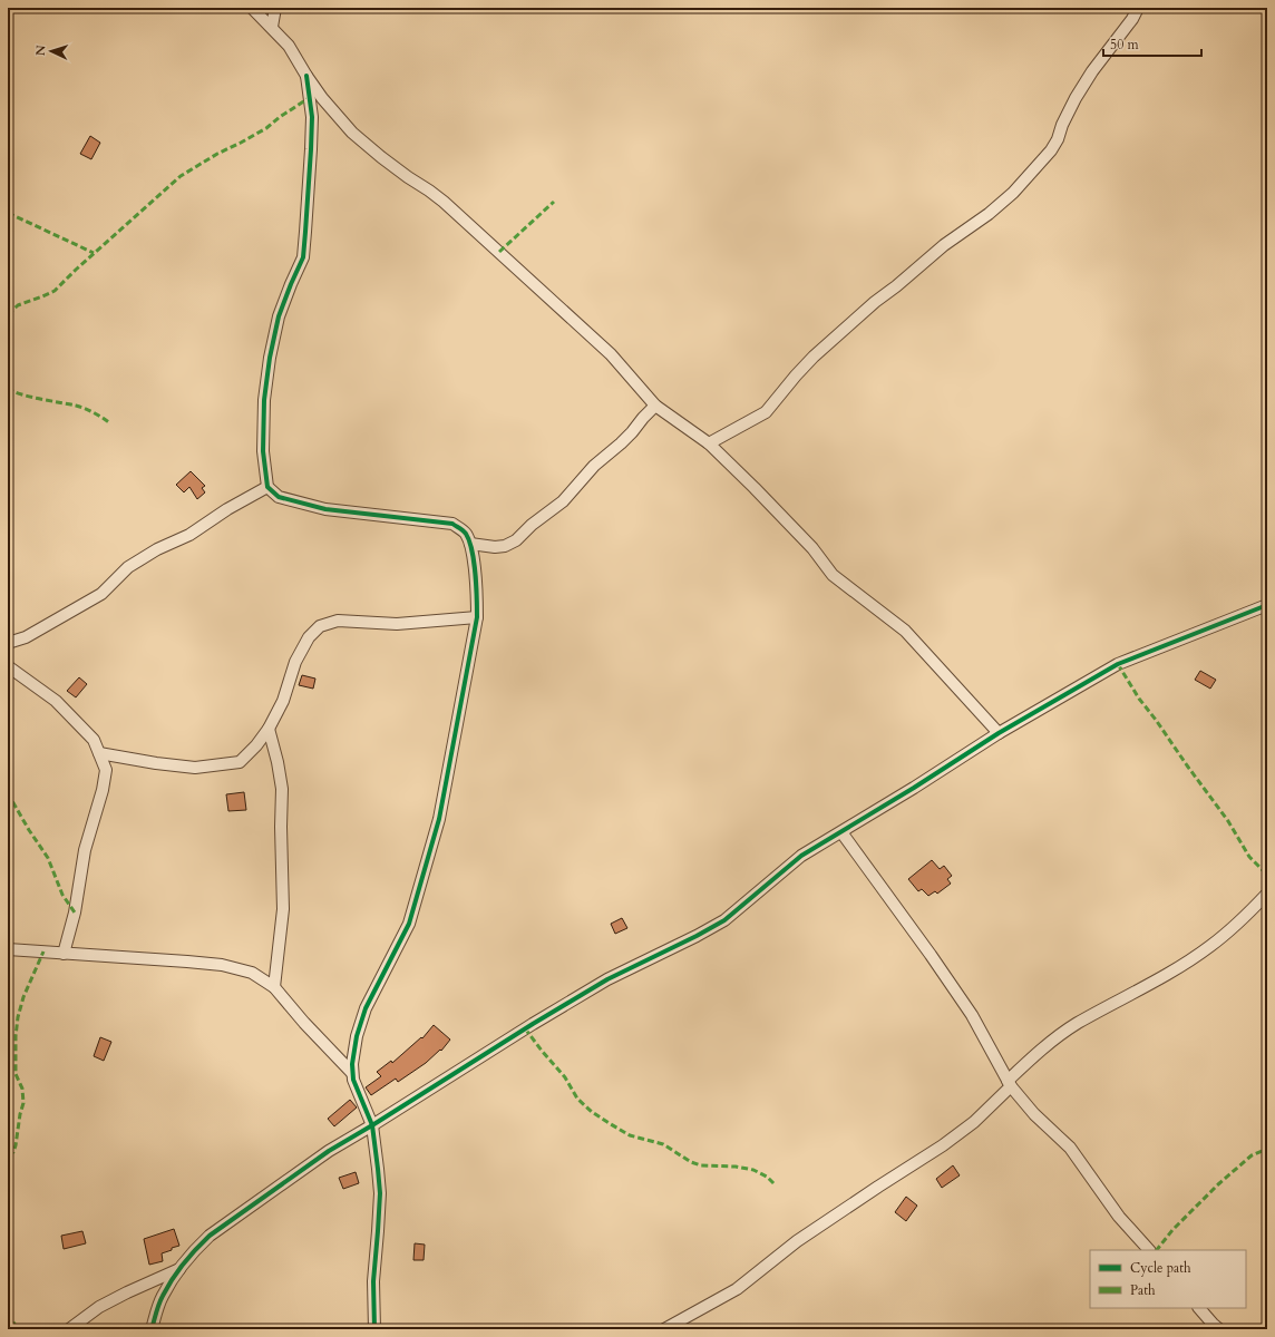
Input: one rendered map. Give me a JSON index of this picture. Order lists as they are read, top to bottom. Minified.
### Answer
{"legend":["Cycle path","Path"],"scale_bar":"50 m","north":"left"}
